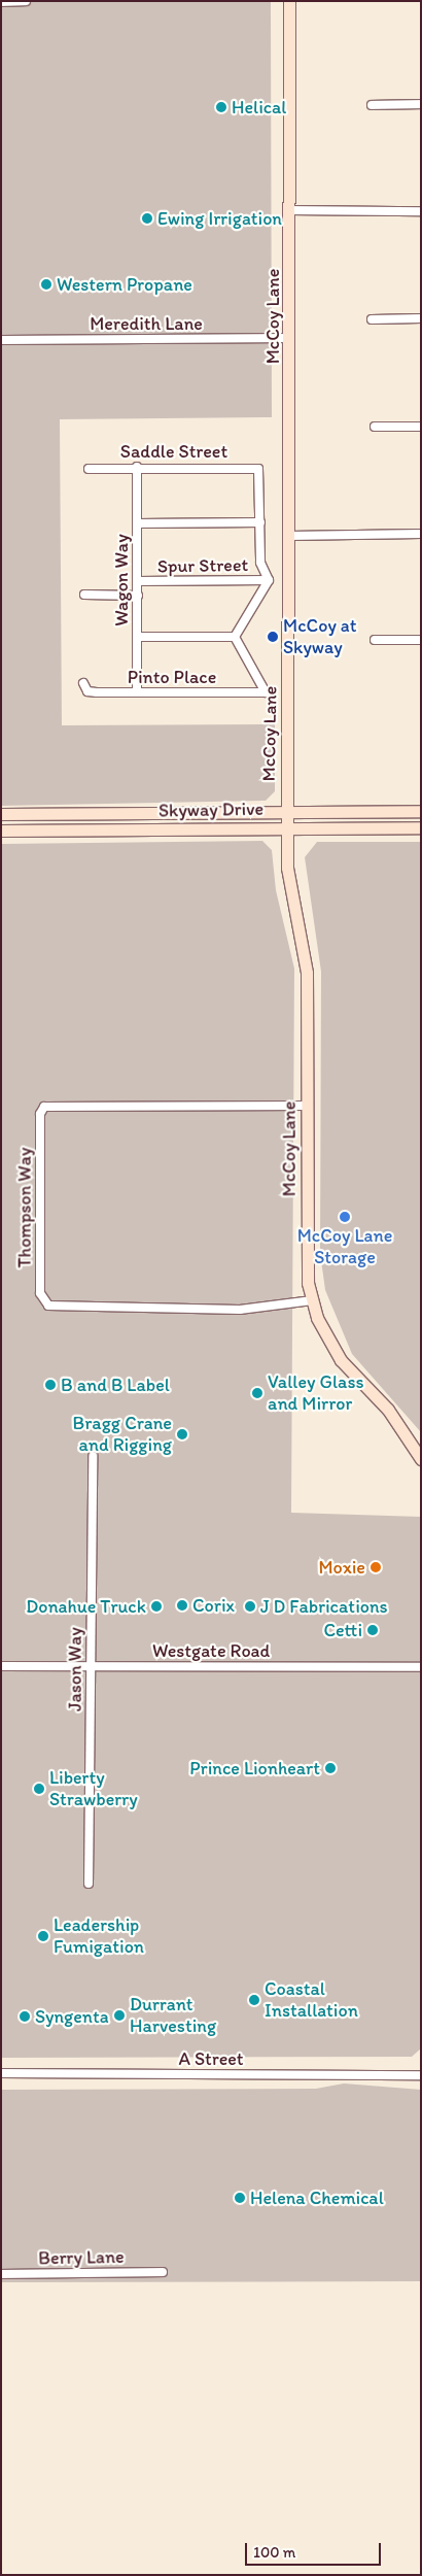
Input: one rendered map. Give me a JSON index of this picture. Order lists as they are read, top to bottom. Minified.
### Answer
{"streets":{"street":["McCoy Lane","Meredith Lane","Saddle Street","Spur Street","Wagon Way","Pinto Place","Skyway Drive","Thompson Way","Westgate Road","Jason Way","A Street","Berry Lane"]},"crossings":[["McCoy Lane","Meredith Lane"],["McCoy Lane","Skyway Drive"],["McCoy Lane","Thompson Way"],["Saddle Street","Wagon Way"],["Spur Street","Wagon Way"],["Wagon Way","Pinto Place"],["Westgate Road","Jason Way"]],"places":["Helical","Ewing Irrigation","Western Propane","McCoy at Skyway","McCoy Lane Storage","B and B Label","Valley Glass and Mirror","Bragg Crane and Rigging","Moxie","Corix","Donahue Truck","J D Fabrications","Cetti","Prince Lionheart","Liberty Strawberry","Leadership Fumigation","Coastal Installation","Durrant Harvesting","Syngenta","Helena Chemical"],"scale_bar":"100 m"}
